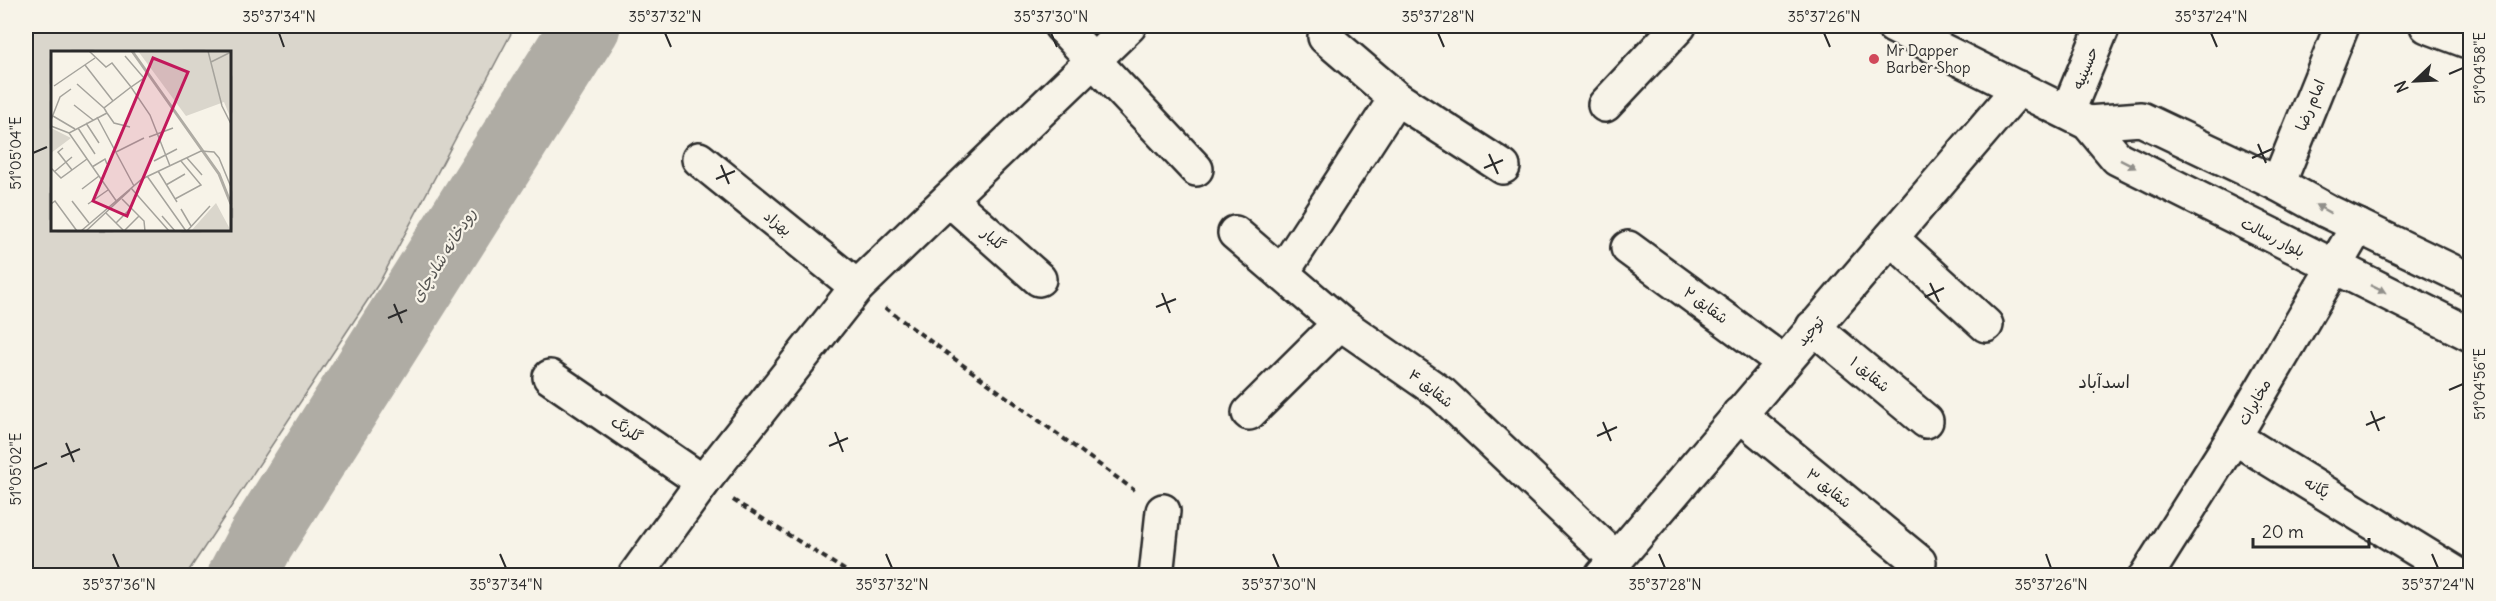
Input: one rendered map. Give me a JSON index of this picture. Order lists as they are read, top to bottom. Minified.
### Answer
{"streets":{"street":["حسینیه","امام رضا","بهزاد","بلوار رسالت","گلبار","شقایق ۲","توحید","شقایق ۱","شقایق ۴","مخابرات","گلرنگ","یگانه","شقایق ۳"]},"crossings":[["حسینیه","بلوار رسالت"],["امام رضا","بلوار رسالت"],["بلوار رسالت","توحید"],["بلوار رسالت","مخابرات"],["شقایق ۲","توحید"],["توحید","شقایق ۱"],["توحید","شقایق ۴"],["توحید","شقایق ۳"],["مخابرات","یگانه"]],"districts":["اسدآباد"],"water":["رودخانه شادچای"],"places":["Mr Dapper Barber Shop"],"scale_bar":"20 m","north":"bottom left","coordinates":["35°37'34\"N","35°37'32\"N","35°37'30\"N","35°37'28\"N","35°37'26\"N","35°37'24\"N","51°04'58\"E","51°05'04\"E","51°04'56\"E","51°05'02\"E","35°37'36\"N"]}
